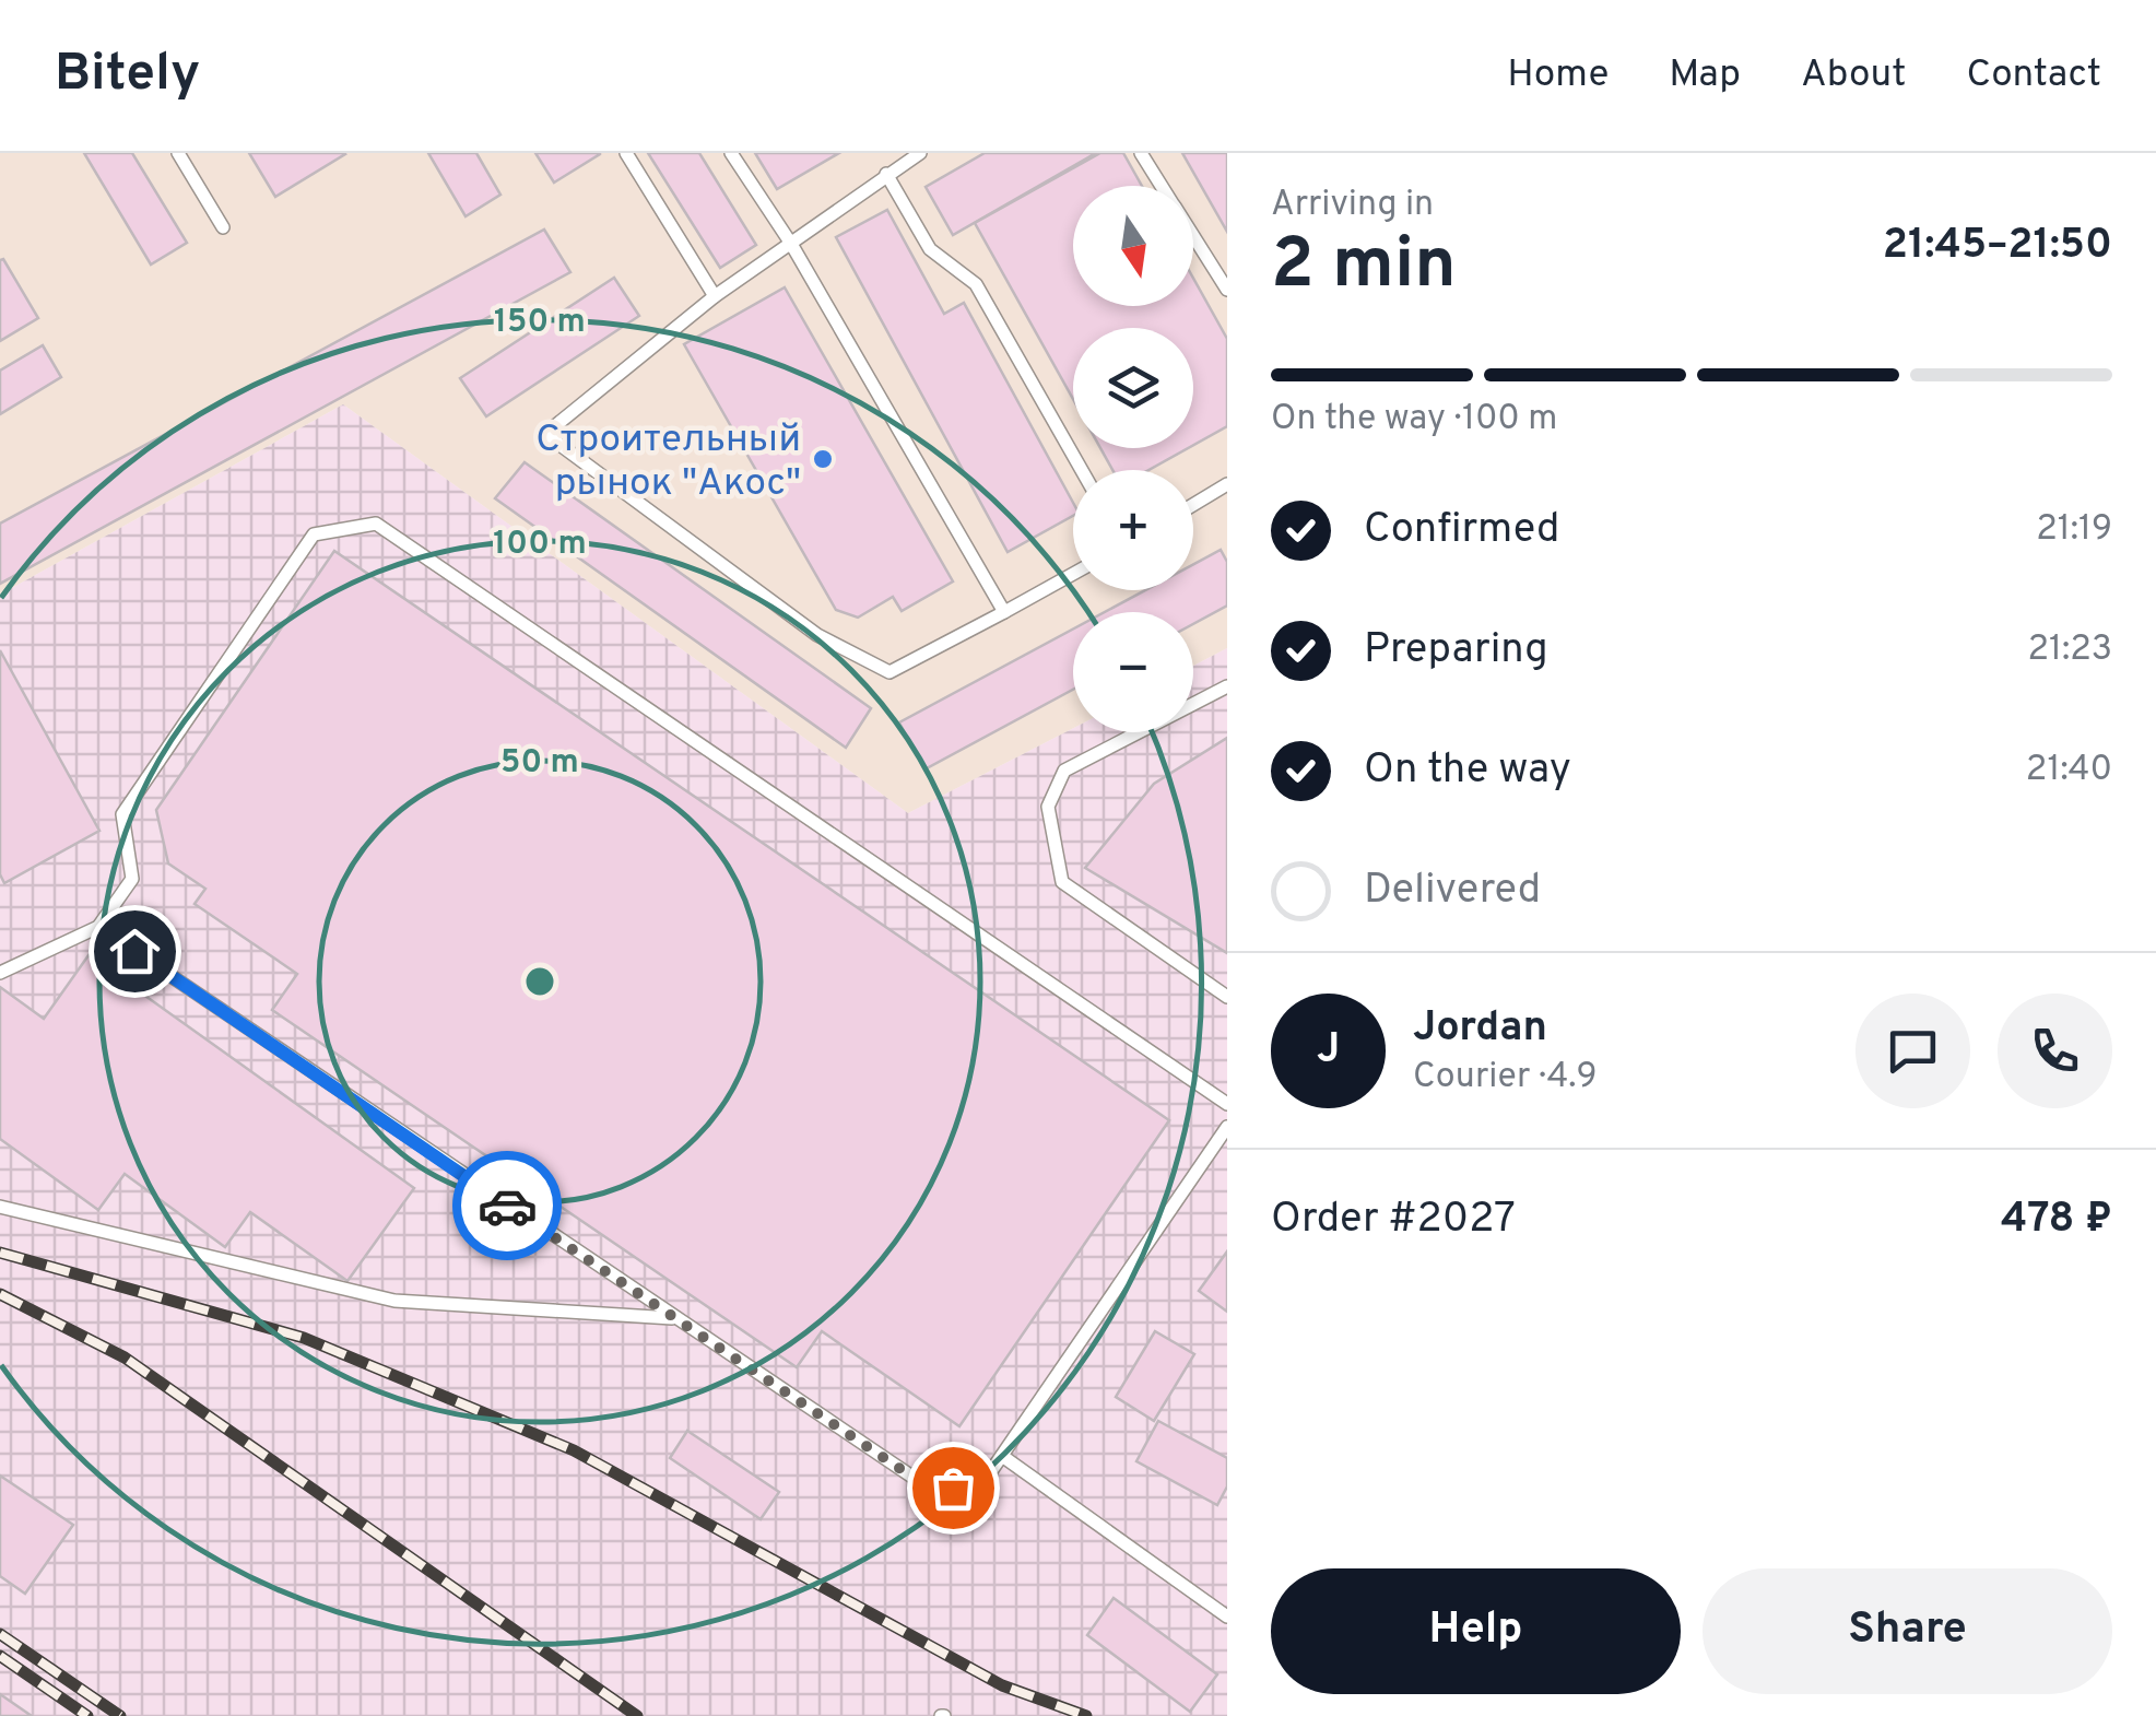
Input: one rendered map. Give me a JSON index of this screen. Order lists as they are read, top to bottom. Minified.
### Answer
{"places":["Строительный рынок \"Акос\""],"north":"bottom","page":{"header":"Bitely","nav":["Home","Map","About","Contact"],"heading":["2 min","Arriving in","21:45–21:50"],"panel":["Jordan","Courier · 4.9","Order #2027","478 ₽"],"map_buttons":["+","−"],"bar":"On the way · 100 m","list":[["Confirmed","21:19"],["Preparing","21:23"],["On the way","21:40"],"Delivered"],"round":"J","buttons":["Help","Share"]},"rings":["150 m","100 m","50 m"]}
